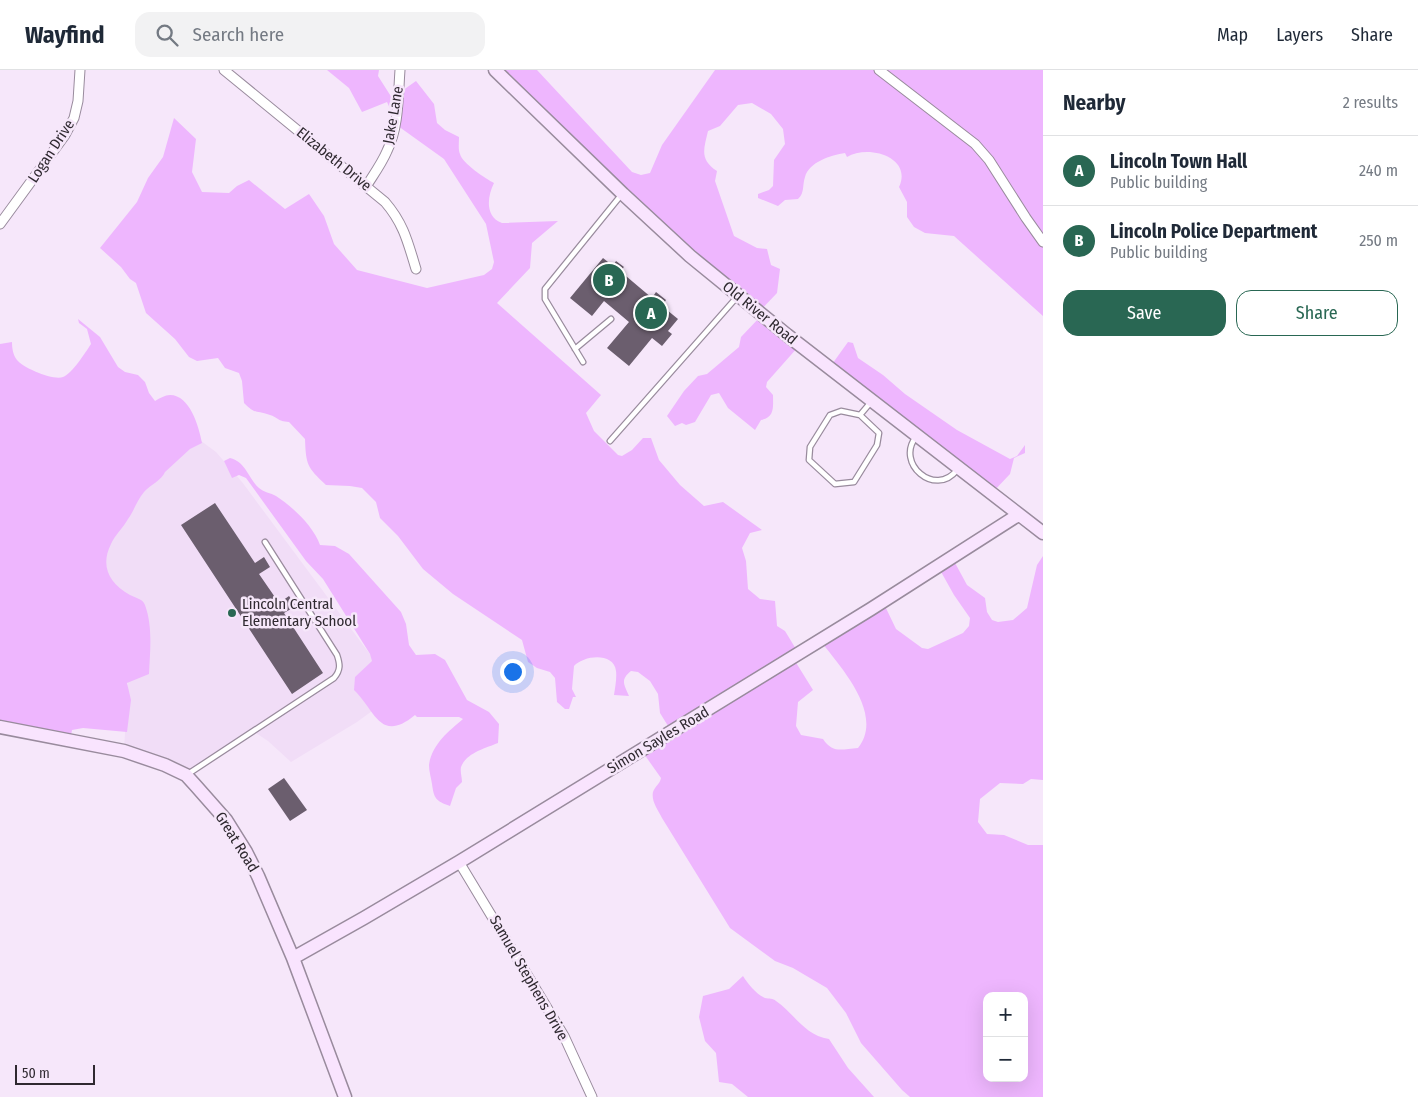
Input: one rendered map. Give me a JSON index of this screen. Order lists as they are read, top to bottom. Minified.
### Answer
{"streets":{"street":["Jake Lane","Logan Drive","Elizabeth Drive","Old River Road","Simon Sayles Road","Great Road","Samuel Stephens Drive"]},"crossings":[["Jake Lane","Elizabeth Drive"],["Old River Road","Simon Sayles Road"],["Simon Sayles Road","Great Road"],["Simon Sayles Road","Samuel Stephens Drive"]],"places":["Lincoln Central Elementary School"],"scale_bar":"50 m","page":{"header":"Wayfind","search":"Search here","nav":["Map","Layers","Share"],"heading":["Nearby","2 results"],"list":[{"mark":"A","name":"Lincoln Town Hall","note":"Public building","value":"240 m"},{"mark":"B","name":"Lincoln Police Department","note":"Public building","value":"250 m"}],"pins":["B","A"],"buttons":["Save","Share"],"map_buttons":["+","−"],"scale":"50 m"}}
